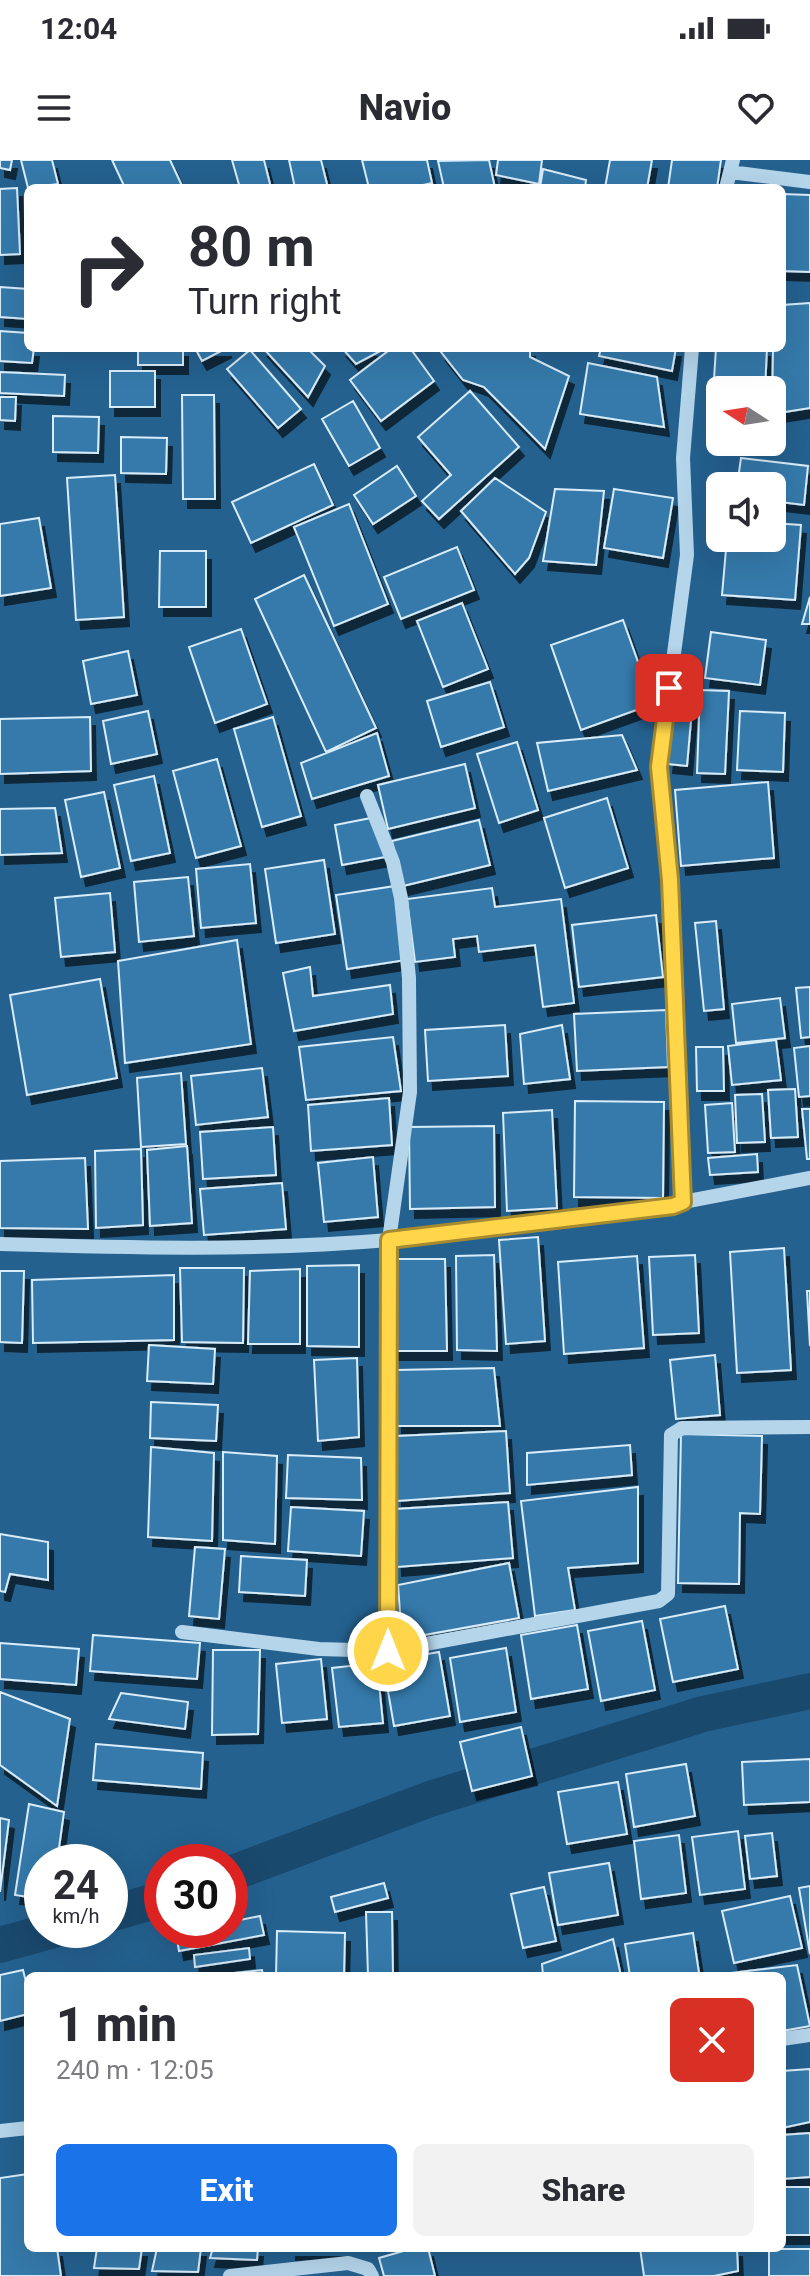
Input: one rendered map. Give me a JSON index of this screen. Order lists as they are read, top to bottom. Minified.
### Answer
{"north":"left","page":{"status":"12:04","header":"Navio","turn":["80 m","Turn right"],"speed":"24 km/h","limit":"30","heading":["1 min","240 m · 12:05"],"buttons":["Exit","Share"]}}
